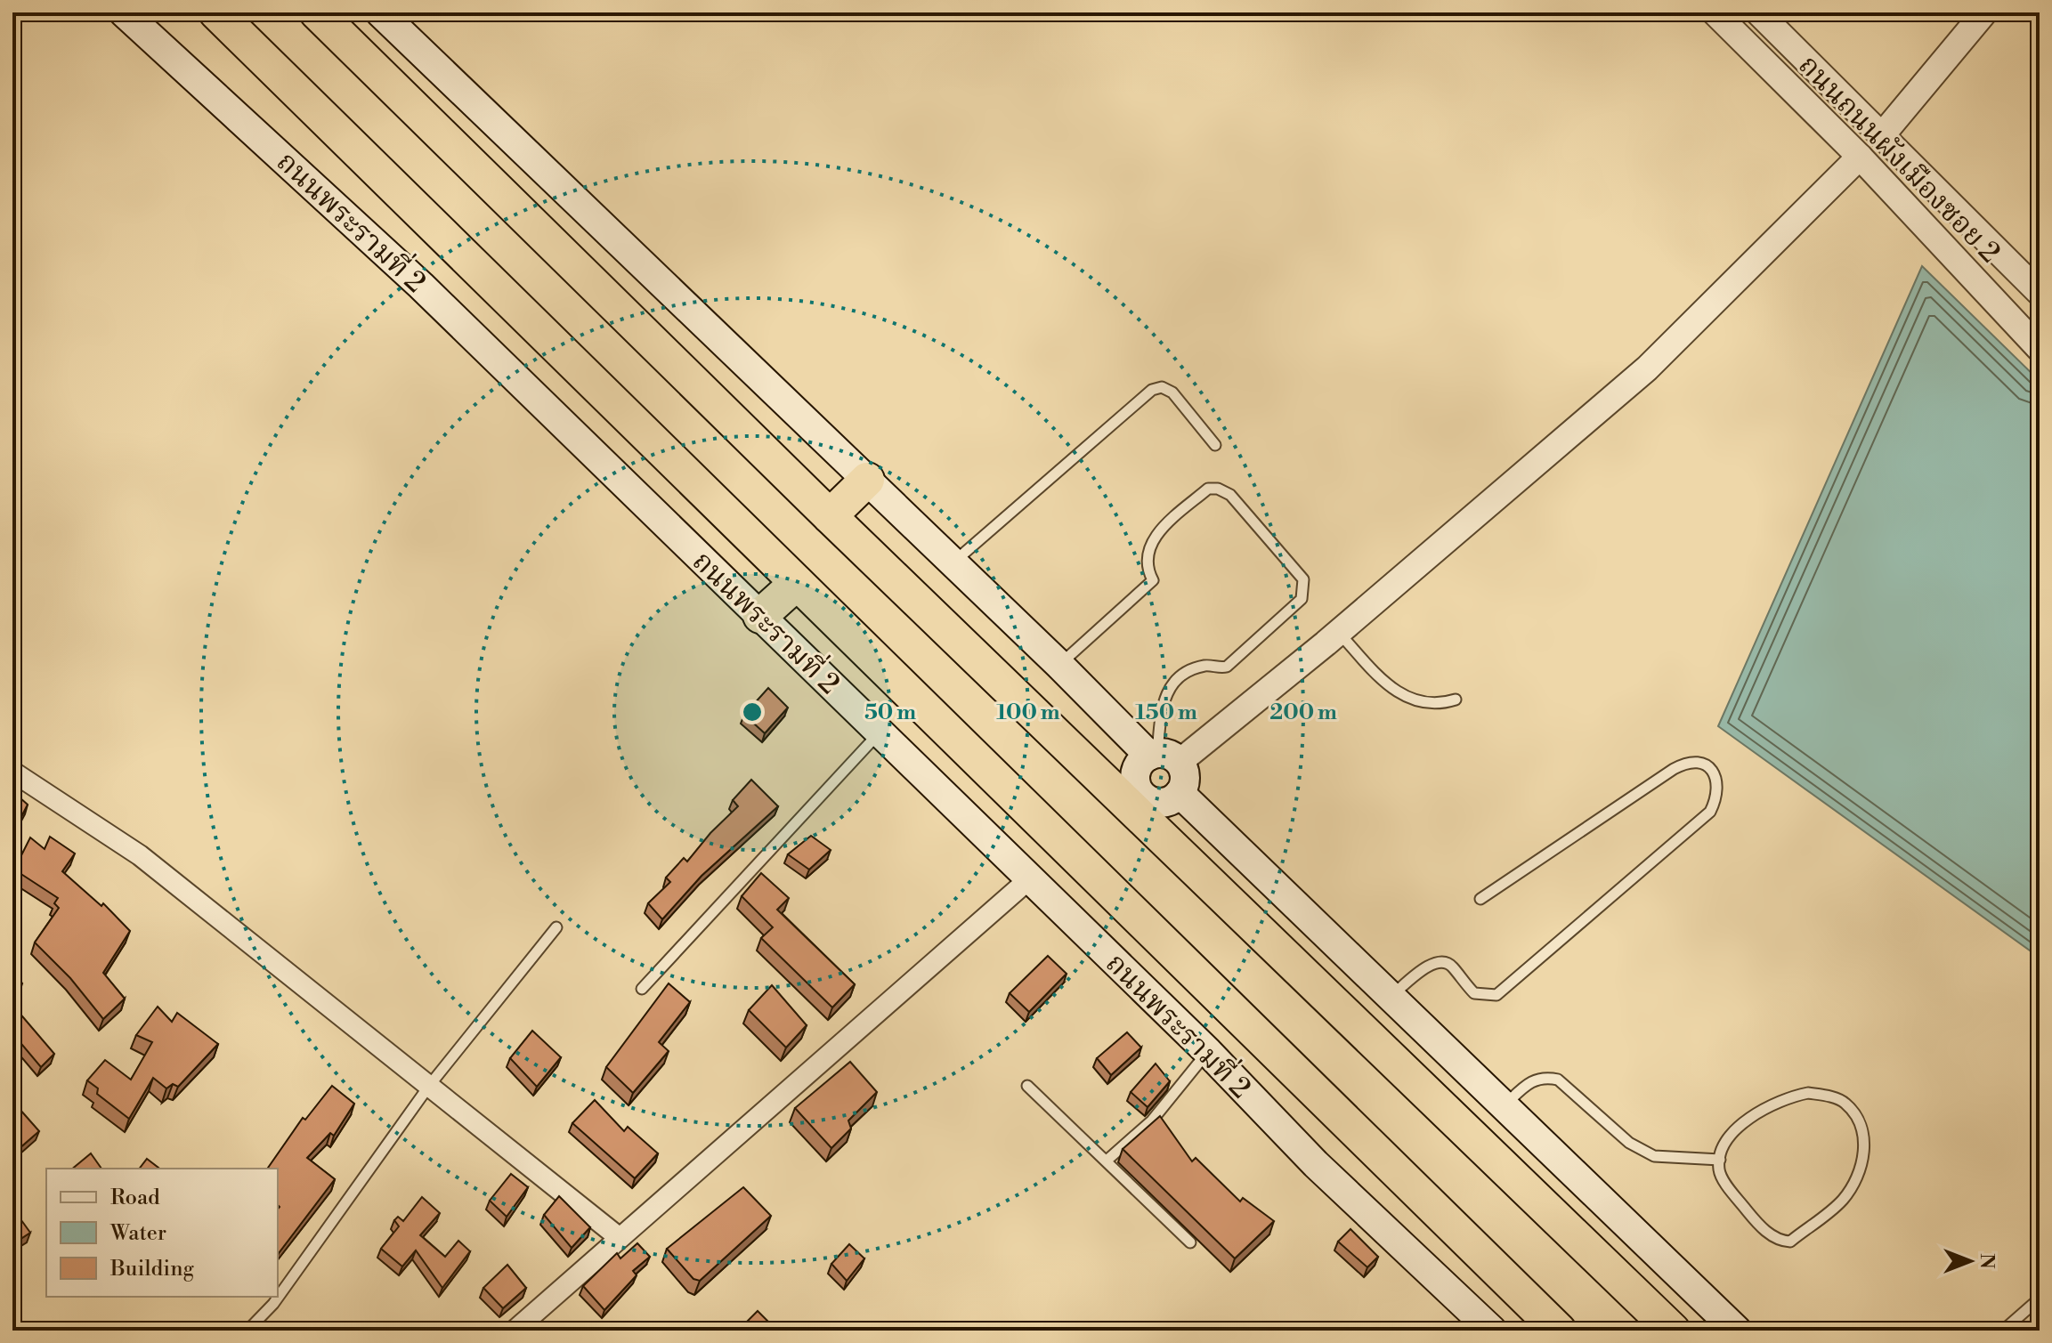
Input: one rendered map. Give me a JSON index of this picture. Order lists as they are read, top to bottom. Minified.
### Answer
{"streets":{"highway":["ถนนพระรามที่ 2"],"street":["ถนนถนนผังเมืองซอย 2"]},"legend":["Road","Water","Building"],"north":"right","rings":["50 m","100 m","150 m","200 m"]}
